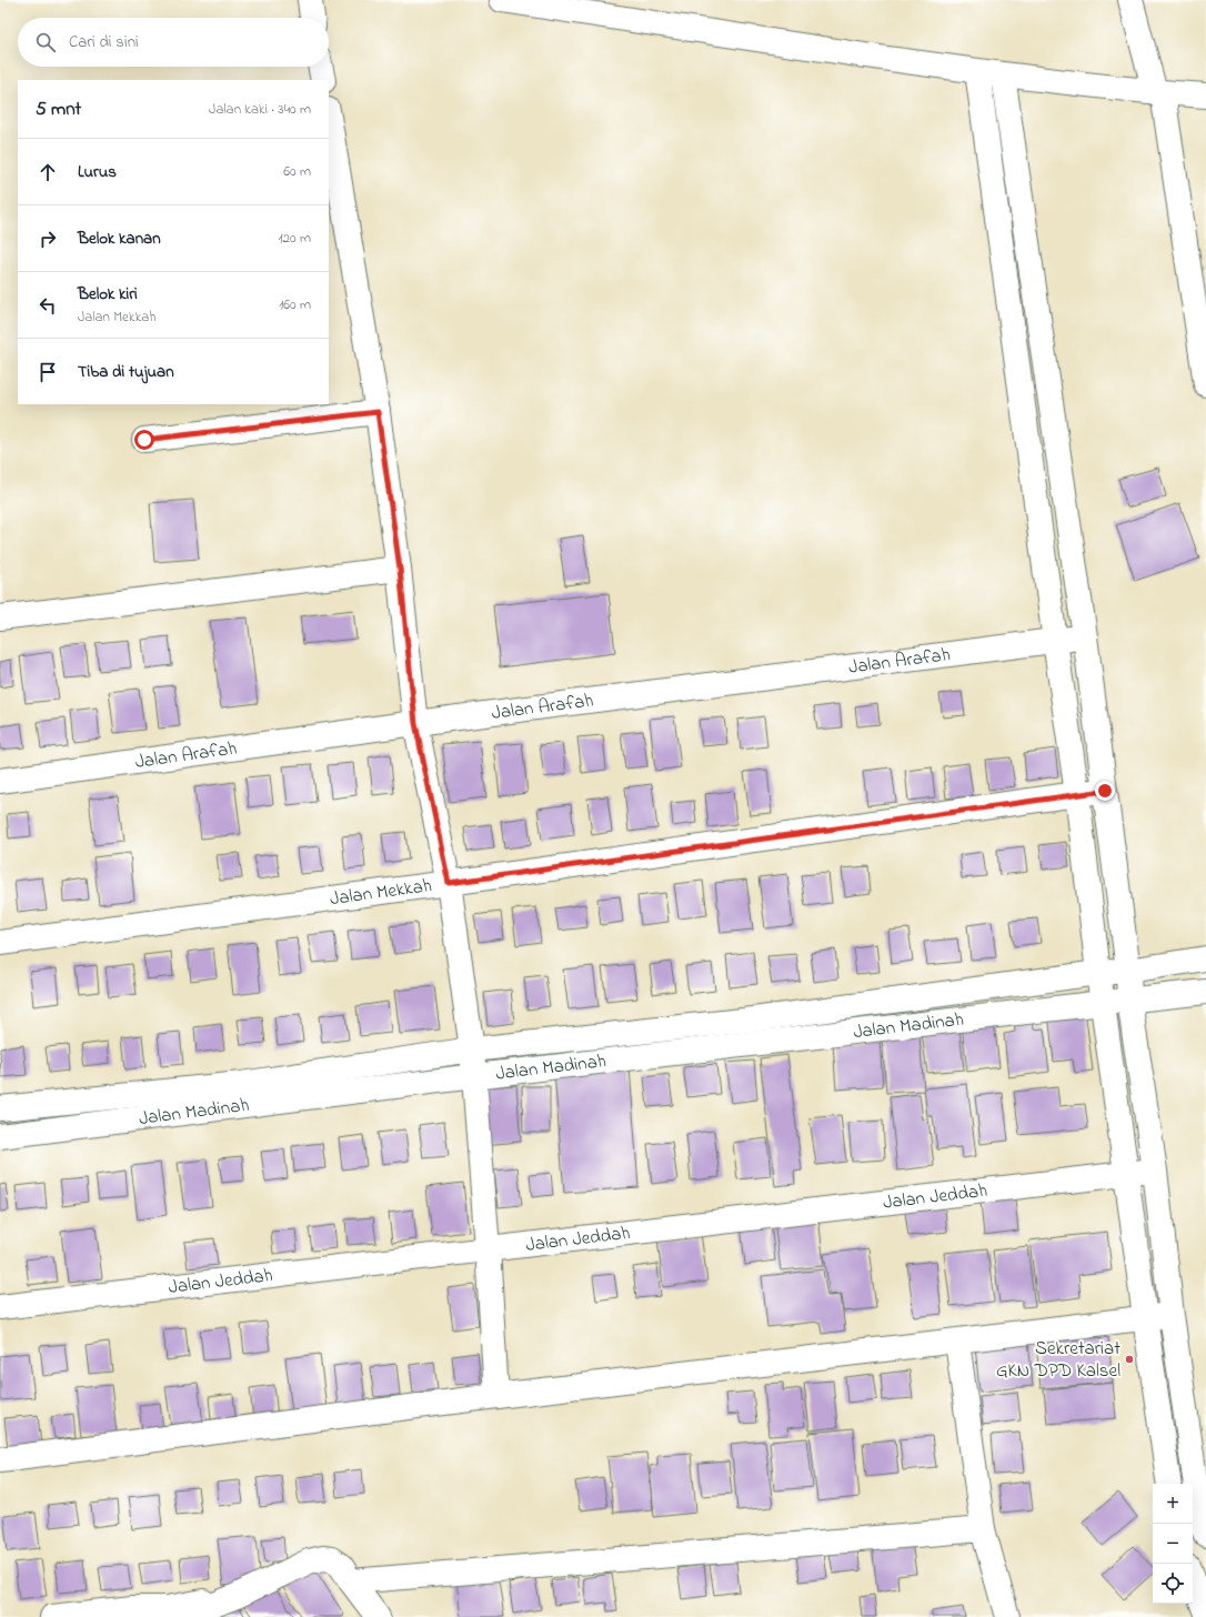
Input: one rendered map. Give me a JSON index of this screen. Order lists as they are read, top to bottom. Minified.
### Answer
{"streets":{"street":["Jalan Arafah","Jalan Mekkah","Jalan Madinah","Jalan Jeddah"]},"places":["Sekretariat GKN DPD Kalsel"],"page":{"search":"Cari di sini","heading":["5 mnt","Jalan kaki · 340 m"],"list":[["Lurus","60 m"],["Belok kanan","120 m"],["Belok kiri","Jalan Mekkah","160 m"],"Tiba di tujuan"],"map_buttons":["+","−"]}}
